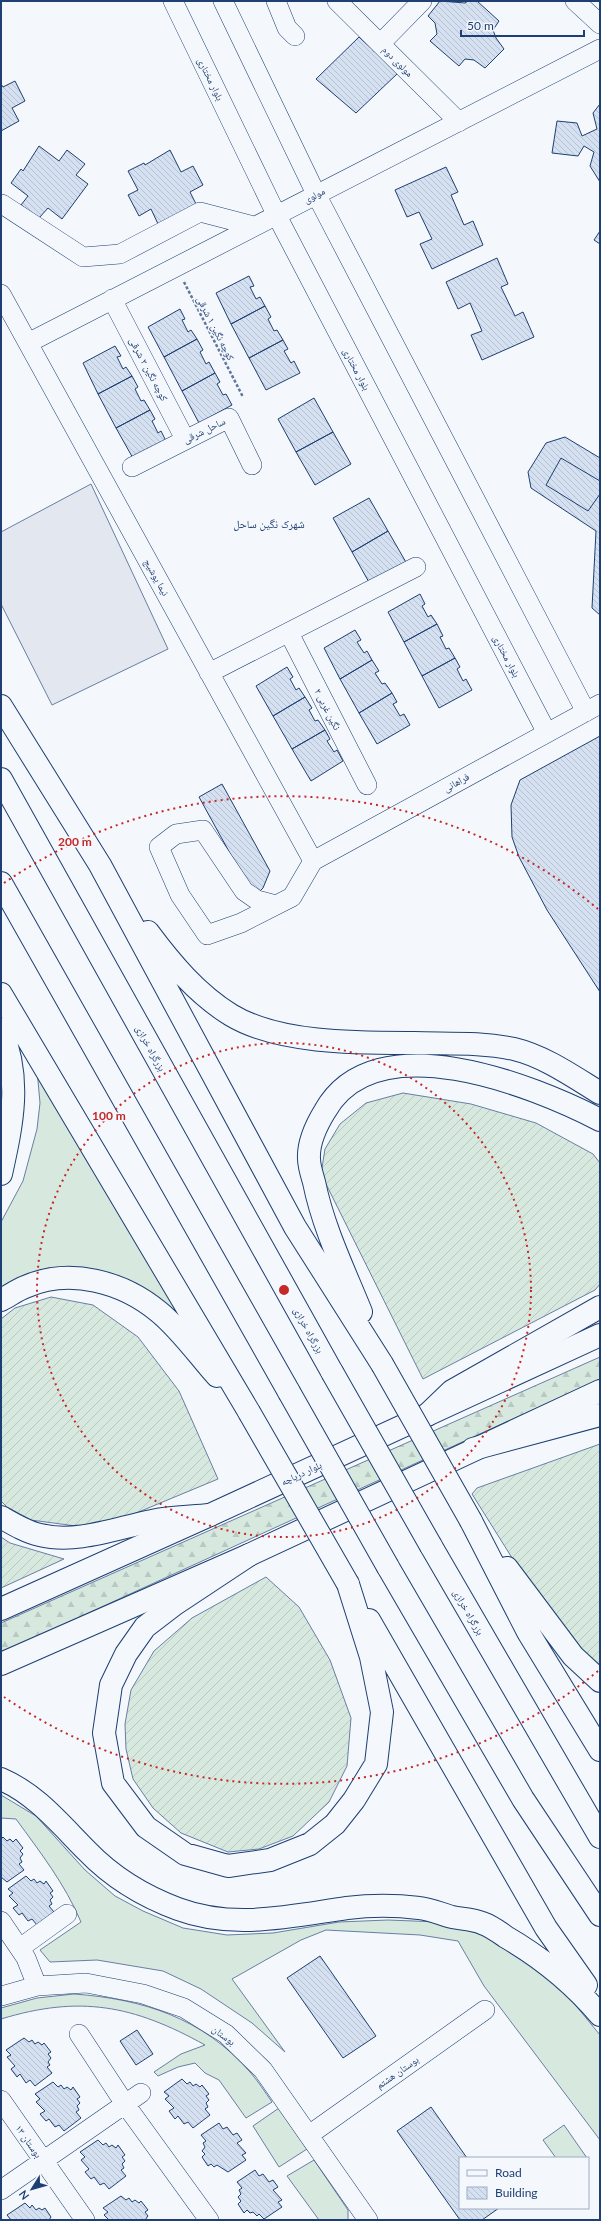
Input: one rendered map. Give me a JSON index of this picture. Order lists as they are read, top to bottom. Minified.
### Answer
{"streets":{"main road":["بزرگراه خرازی","بلوار دریاچه"],"street":["مولوی دوم","بلوار مختاری","مولوی","کوچه نگین ۲ شرقی","ساحل شرقی","نیما یوشیج","نگین غربی ۲","فراهانی","بوستان","بوستان هشتم","بوستان ۱۳"],"path":["کوچه نگین ۱ شرقی"]},"crossings":[["مولوی دوم","مولوی"],["بلوار مختاری","مولوی"],["بلوار مختاری","فراهانی"],["مولوی","کوچه نگین ۱ شرقی"],["مولوی","کوچه نگین ۲ شرقی"],["مولوی","نیما یوشیج"],["کوچه نگین ۲ شرقی","ساحل شرقی"],["نیما یوشیج","فراهانی"],["بوستان","بوستان هشتم"]],"districts":["شهرک نگین ساحل"],"legend":["Road","Building"],"scale_bar":"50 m","north":"bottom left","rings":["200 m","100 m"]}
